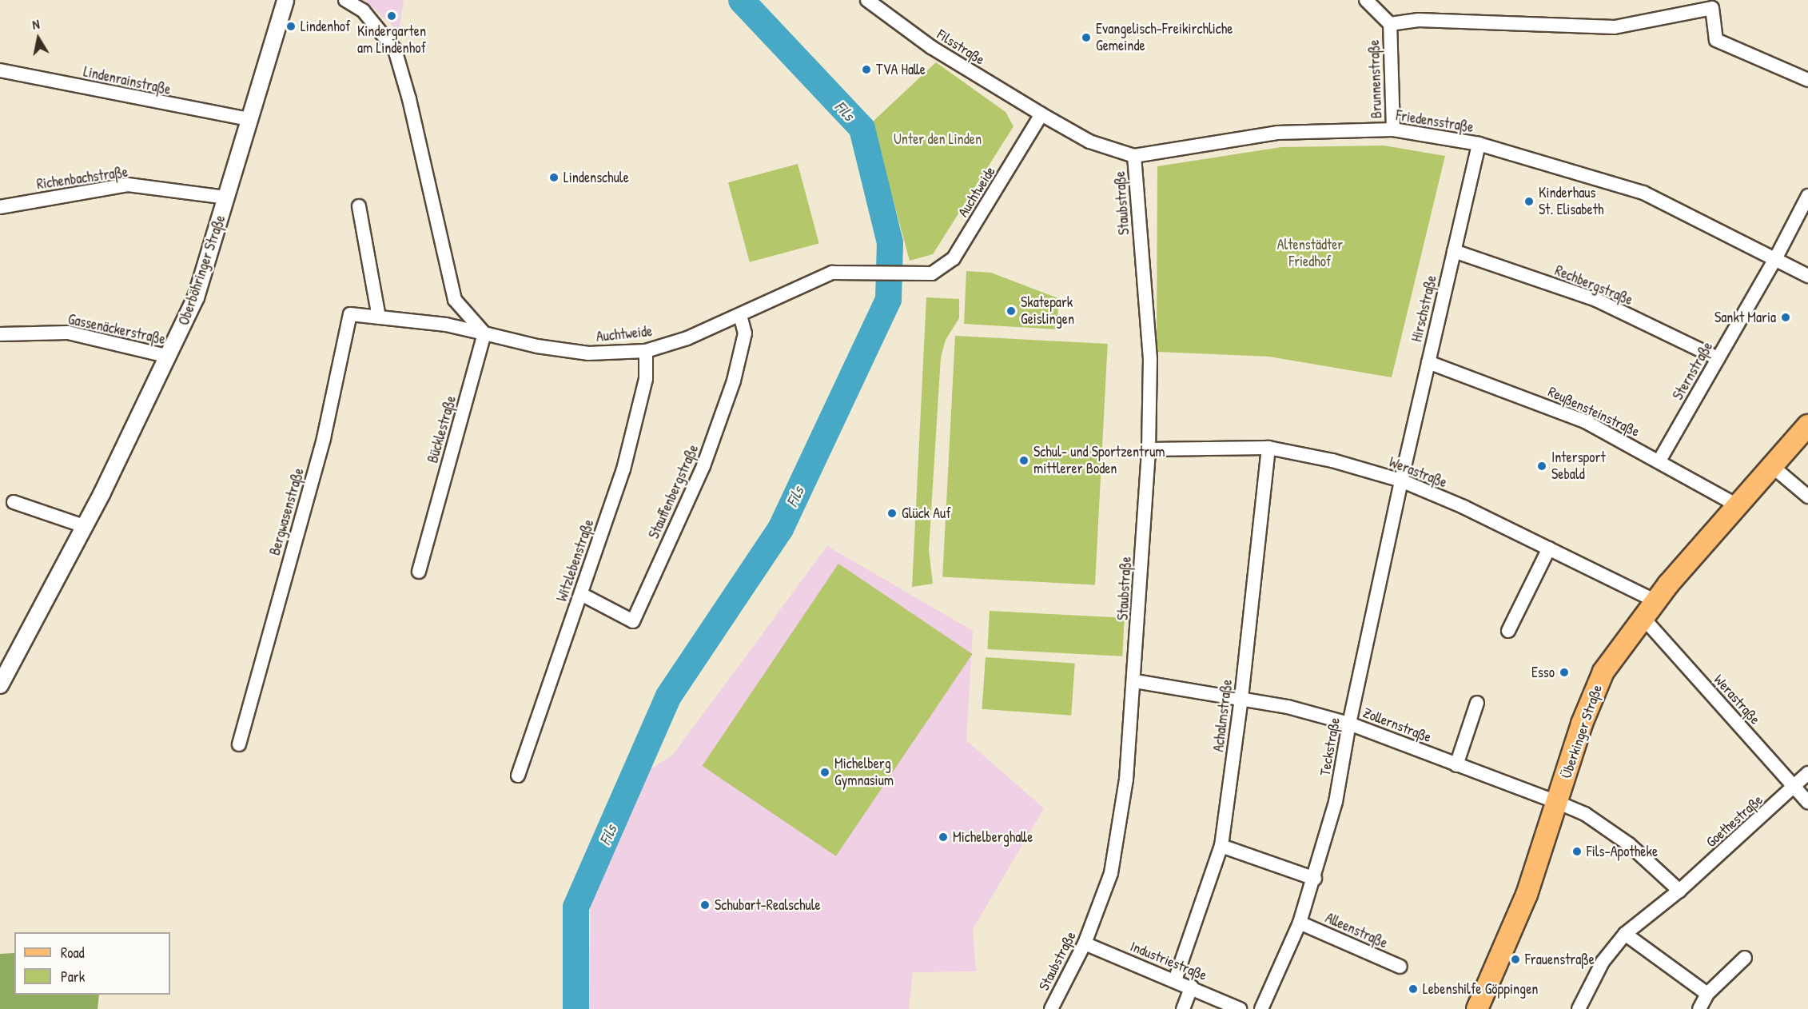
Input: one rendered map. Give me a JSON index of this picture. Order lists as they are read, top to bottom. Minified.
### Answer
{"streets":{"main road":["Überkinger Straße"],"street":["Filsstraße","Brunnenstraße","Lindenrainstraße","Friedensstraße","Richenbachstraße","Auchtweide","Staubstraße","Oberböhringer Straße","Rechbergstraße","Hirschstraße","Gassenäckerstraße","Sternstraße","Reußensteinstraße","Bücklestraße","Werastraße","Stauffenbergstraße","Bergwasenstraße","Witzlebenstraße","Achalmstraße","Zollernstraße","Teckstraße","Goethestraße","Alleenstraße","Industriestraße"]},"crossings":[["Filsstraße","Friedensstraße"],["Filsstraße","Auchtweide"],["Brunnenstraße","Friedensstraße"],["Lindenrainstraße","Oberböhringer Straße"],["Friedensstraße","Auchtweide"],["Friedensstraße","Staubstraße"],["Friedensstraße","Hirschstraße"],["Friedensstraße","Sternstraße"],["Richenbachstraße","Oberböhringer Straße"],["Auchtweide","Bücklestraße"],["Auchtweide","Stauffenbergstraße"],["Auchtweide","Bergwasenstraße"],["Auchtweide","Witzlebenstraße"],["Staubstraße","Werastraße"],["Staubstraße","Zollernstraße"],["Staubstraße","Industriestraße"],["Oberböhringer Straße","Gassenäckerstraße"],["Rechbergstraße","Hirschstraße"],["Rechbergstraße","Sternstraße"],["Hirschstraße","Reußensteinstraße"],["Hirschstraße","Werastraße"],["Hirschstraße","Teckstraße"],["Sternstraße","Reußensteinstraße"],["Reußensteinstraße","Überkinger Straße"],["Bücklestraße","Bergwasenstraße"],["Werastraße","Achalmstraße"],["Werastraße","Überkinger Straße"],["Werastraße","Teckstraße"],["Werastraße","Goethestraße"],["Stauffenbergstraße","Witzlebenstraße"],["Achalmstraße","Zollernstraße"],["Achalmstraße","Industriestraße"],["Zollernstraße","Überkinger Straße"],["Zollernstraße","Teckstraße"],["Zollernstraße","Goethestraße"],["Teckstraße","Alleenstraße"]],"water":["Fils"],"parks":["Unter den Linden","Altenstädter Friedhof"],"places":["Kindergarten am Lindenhof","Lindenhof","Evangelisch-Freikirchliche Gemeinde","TVA Halle","Lindenschule","Kinderhaus St. Elisabeth","Skatepark Geislingen","Sankt Maria","Schul- und Sportzentrum mittlerer Boden","Intersport Sebald","Glück Auf","Esso","Michelberg Gymnasium","Michelberghalle","Fils-Apotheke","Schubart-Realschule","Frauenstraße","Lebenshilfe Göppingen"],"legend":["Road","Park"],"north":"top"}
